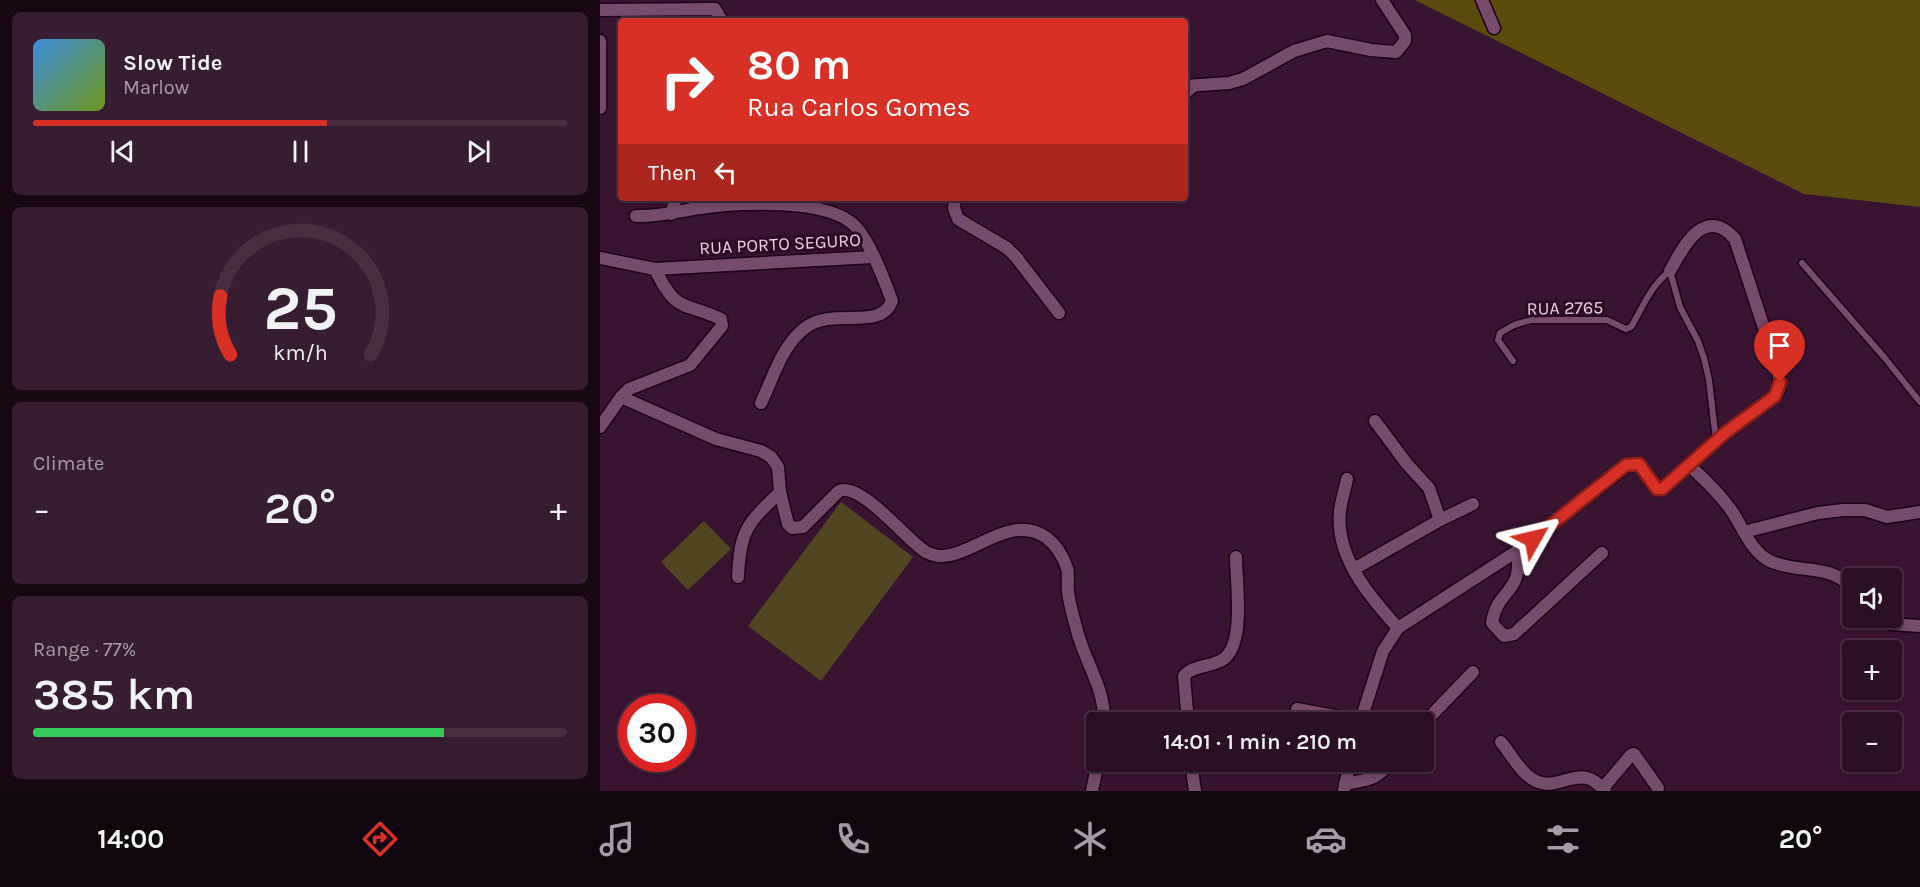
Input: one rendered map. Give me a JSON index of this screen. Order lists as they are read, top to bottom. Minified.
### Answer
{"streets":{"street":["RUA PORTO SEGURO"],"lane":["RUA 2765"]},"page":{"turn":["80 m","Rua Carlos Gomes"],"song":["Slow Tide","Marlow"],"then":"Then","tile":["Climate",["Range · 77%","385 km"]],"heat":["−","20°","+"],"map_buttons":["+","−"],"limit":"30","trip":"14:01 · 1 min · 210 m","tabs":["14:00","20°"],"gauge":["25","km/h"]}}
